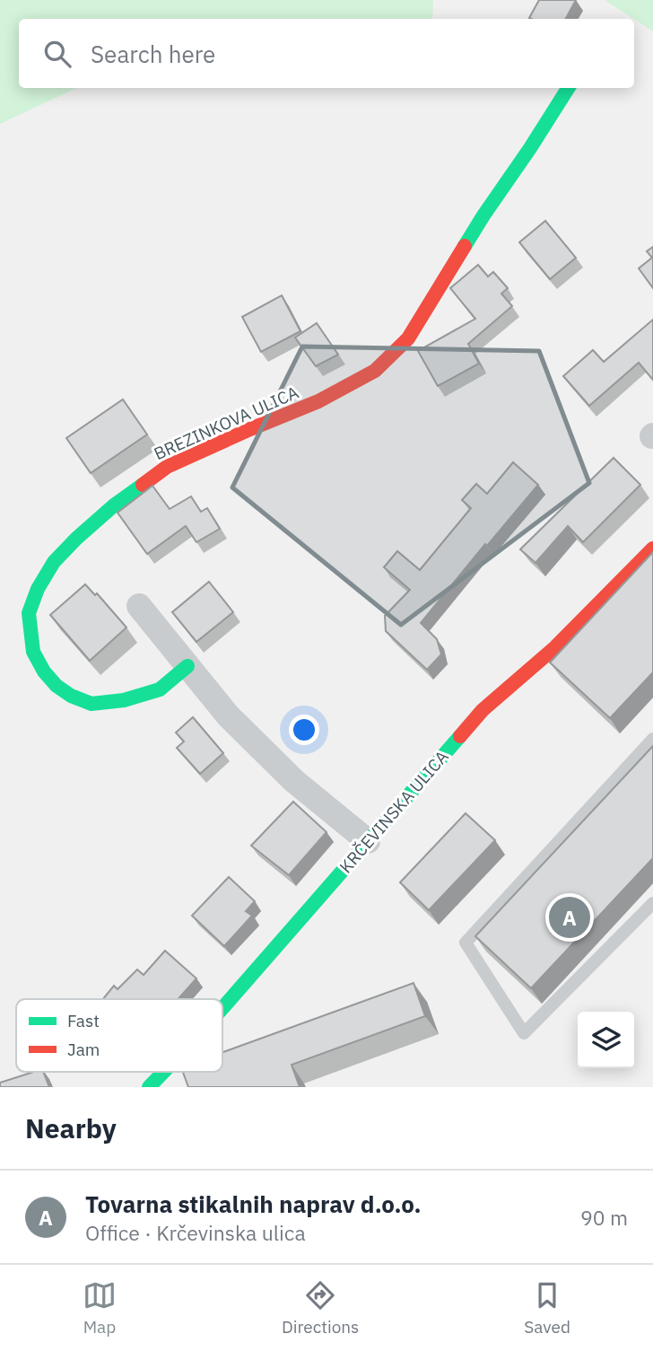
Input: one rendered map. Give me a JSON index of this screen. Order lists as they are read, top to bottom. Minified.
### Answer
{"streets":{"street":["BREZINKOVA ULICA","KRČEVINSKA ULICA"]},"legend":["Fast","Jam"],"page":{"search":"Search here","pins":"A","heading":"Nearby","list":[{"mark":"A","name":"Tovarna stikalnih naprav d.o.o.","note":"Office · Krčevinska ulica","value":"90 m"}],"nav":["Map","Directions","Saved"]}}
